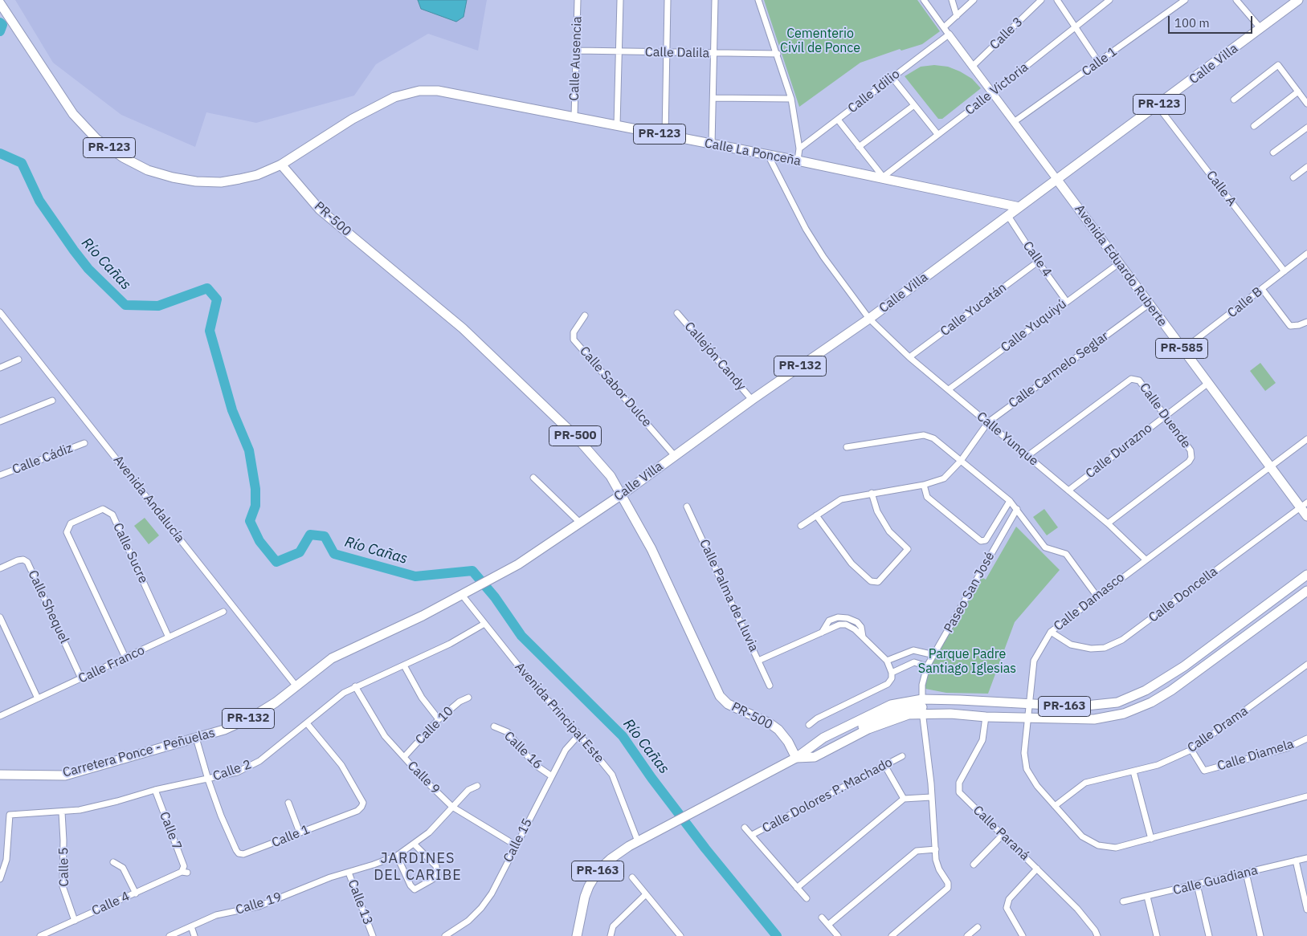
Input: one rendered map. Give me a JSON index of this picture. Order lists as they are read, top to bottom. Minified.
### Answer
{"streets":{"main road":["Calle Villa","PR-123","Calle La Ponceña","PR-500","Avenida Eduardo Ruberte","PR-585","PR-132","PR-163","Carretera Ponce - Peñuelas"],"street":["Calle 3","Calle Dalila","Calle Ausencia","Calle 1","Calle Victoria","Calle Idilio","Calle A","Calle 4","Calle B","Calle Yucatán","Calle Yuquiyú","Callejón Candy","Calle Carmelo Seglar","Calle Sabor Dulce","Calle Duende","Calle Yunque","Calle Durazno","Calle Cádiz","Avenida Andalucía","Calle Sucre","Paseo San José","Calle Doncella","Calle Palma de Lluvia","Calle Damasco","Calle Shequel","Calle Franco","Avenida Principal Este","Calle 10","Calle Drama","Calle 16","Calle Diamela","Calle 2","Calle 9","Calle Dolores P. Machado","Calle 7","Calle Paraná","Calle 15","Calle 5","Calle Guadiana","Calle 13","Calle 19"]},"crossings":[["Calle 3","Avenida Eduardo Ruberte"],["Calle Dalila","Calle Ausencia"],["Calle Ausencia","Calle La Ponceña"],["Calle 1","Avenida Eduardo Ruberte"],["Calle 1","Carretera Ponce - Peñuelas"],["Calle 1","Calle 2"],["Calle Villa","Calle La Ponceña"],["Calle Villa","Calle A"],["Calle Villa","PR-500"],["Calle Villa","Calle 4"],["Calle Villa","Avenida Eduardo Ruberte"],["Calle Villa","Callejón Candy"],["Calle Villa","Calle Sabor Dulce"],["Calle Villa","Calle Yunque"],["Calle Villa","Carretera Ponce - Peñuelas"],["Calle Victoria","Calle La Ponceña"],["Calle Victoria","Avenida Eduardo Ruberte"],["Calle Idilio","Avenida Eduardo Ruberte"],["PR-123","Calle La Ponceña"],["PR-123","PR-500"],["Calle La Ponceña","PR-500"],["Calle La Ponceña","Calle Yunque"],["Calle A","Calle B"],["PR-500","PR-163"],["Calle 4","Calle Yucatán"],["Calle 4","Calle Yuquiyú"],["Calle 4","Calle 7"],["Calle 4","Calle 5"],["Avenida Eduardo Ruberte","Calle B"],["Avenida Eduardo Ruberte","Calle Yuquiyú"],["Avenida Eduardo Ruberte","Calle Carmelo Seglar"],["Avenida Eduardo Ruberte","Calle Durazno"],["Avenida Eduardo Ruberte","Calle Doncella"],["Avenida Eduardo Ruberte","Calle Damasco"],["Calle Yucatán","Calle Yunque"],["Calle Yuquiyú","Calle Yunque"],["Calle Carmelo Seglar","Calle Yunque"],["Calle Duende","Calle Yunque"],["Calle Duende","Calle Durazno"],["Calle Yunque","Calle Durazno"],["Calle Yunque","Calle Damasco"],["Avenida Andalucía","Carretera Ponce - Peñuelas"],["Calle Sucre","Calle Franco"],["Paseo San José","PR-163"],["Calle Doncella","Calle Damasco"],["Calle Damasco","PR-163"],["Calle Damasco","Calle Drama"],["Calle Shequel","Calle Franco"],["PR-163","Avenida Principal Este"],["PR-163","Calle Paraná"],["Avenida Principal Este","Carretera Ponce - Peñuelas"],["Avenida Principal Este","Calle 2"],["Avenida Principal Este","Calle 15"],["Calle 10","Calle 9"],["Calle Drama","Calle Diamela"],["Calle 16","Calle 15"],["Calle 2","Calle 9"],["Calle 2","Calle 7"],["Calle 2","Calle 5"],["Calle 9","Calle 15"],["Calle 9","Calle 13"],["Calle 13","Calle 19"]],"districts":["JARDINES DEL CARIBE"],"water":["Río Cañas"],"parks":["Cementerio Civil de Ponce","Parque Padre Santiago Iglesias"],"scale_bar":"100 m"}
